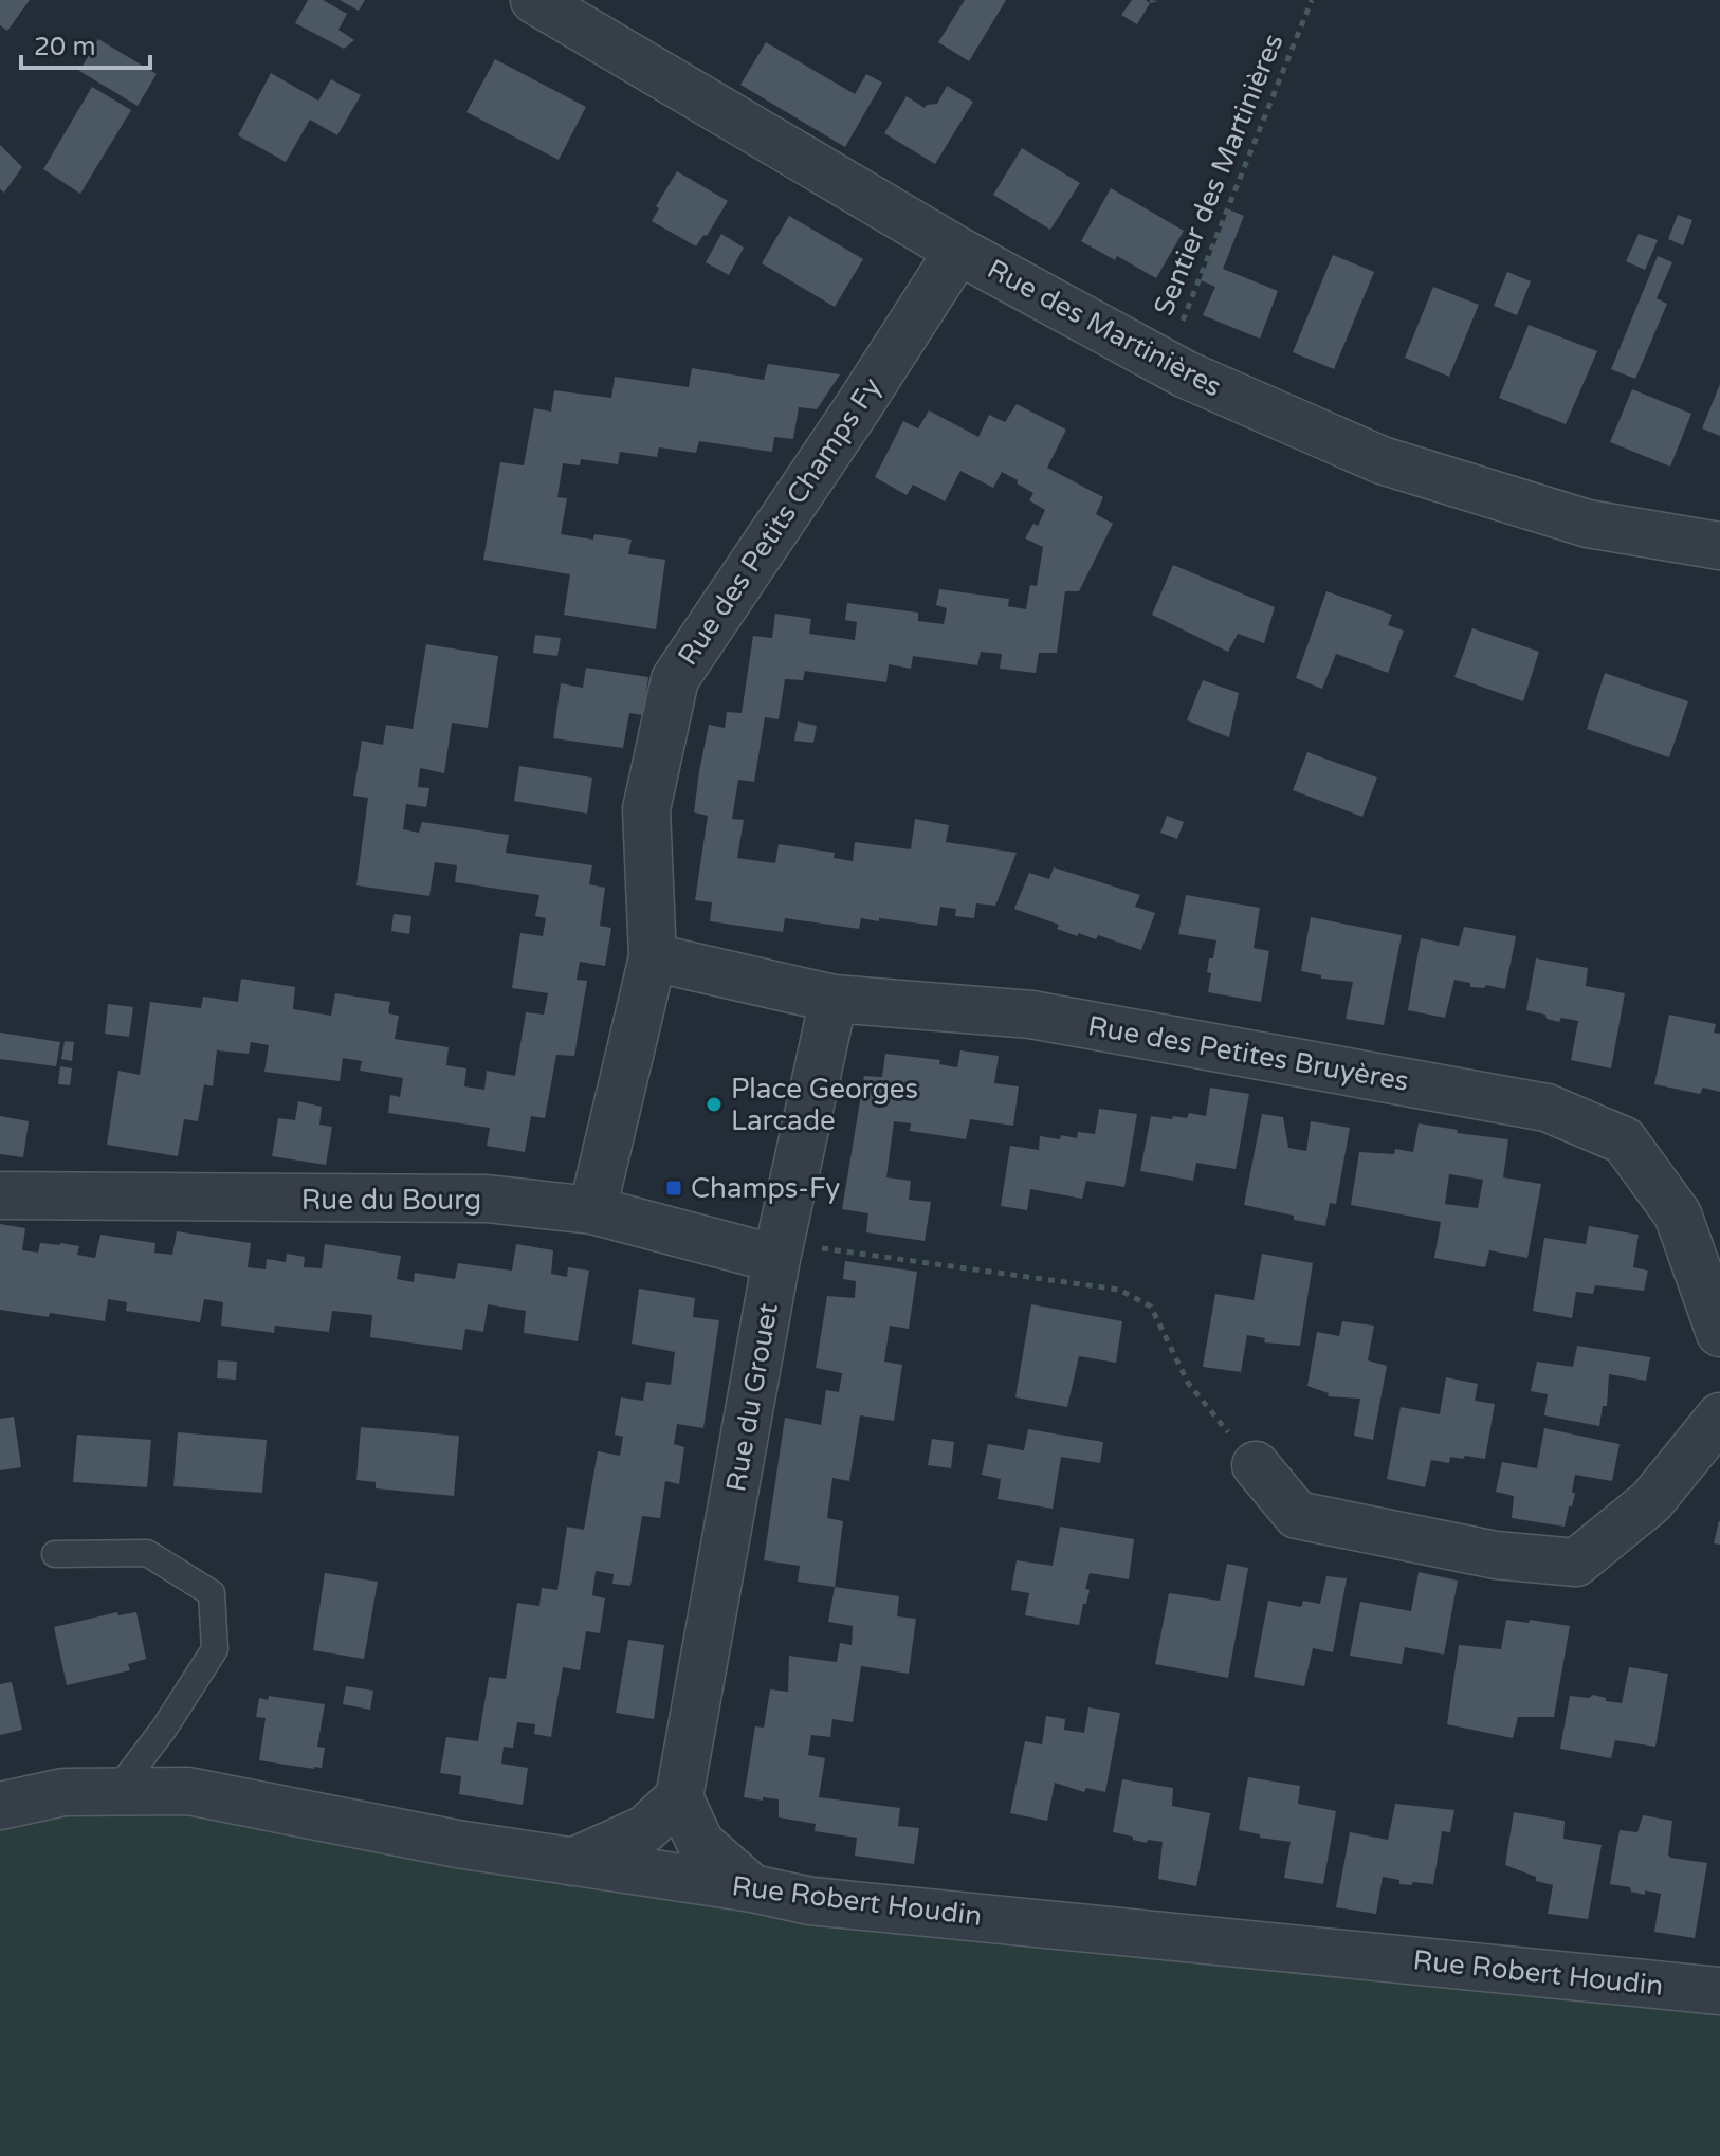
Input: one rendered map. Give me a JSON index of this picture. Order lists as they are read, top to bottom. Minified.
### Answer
{"streets":{"street":["Rue des Martinières","Rue des Petits Champs Fy","Rue des Petites Bruyères","Rue du Bourg","Rue du Grouet","Rue Robert Houdin"],"path":["Sentier des Martinières"]},"crossings":[["Sentier des Martinières","Rue des Martinières"],["Rue des Martinières","Rue des Petits Champs Fy"],["Rue des Petits Champs Fy","Rue des Petites Bruyères"],["Rue des Petits Champs Fy","Rue du Bourg"],["Rue des Petites Bruyères","Rue du Grouet"],["Rue du Bourg","Rue du Grouet"]],"places":{"other":["Place Georges Larcade"],"transit":["Champs-Fy"]},"scale_bar":"20 m"}
